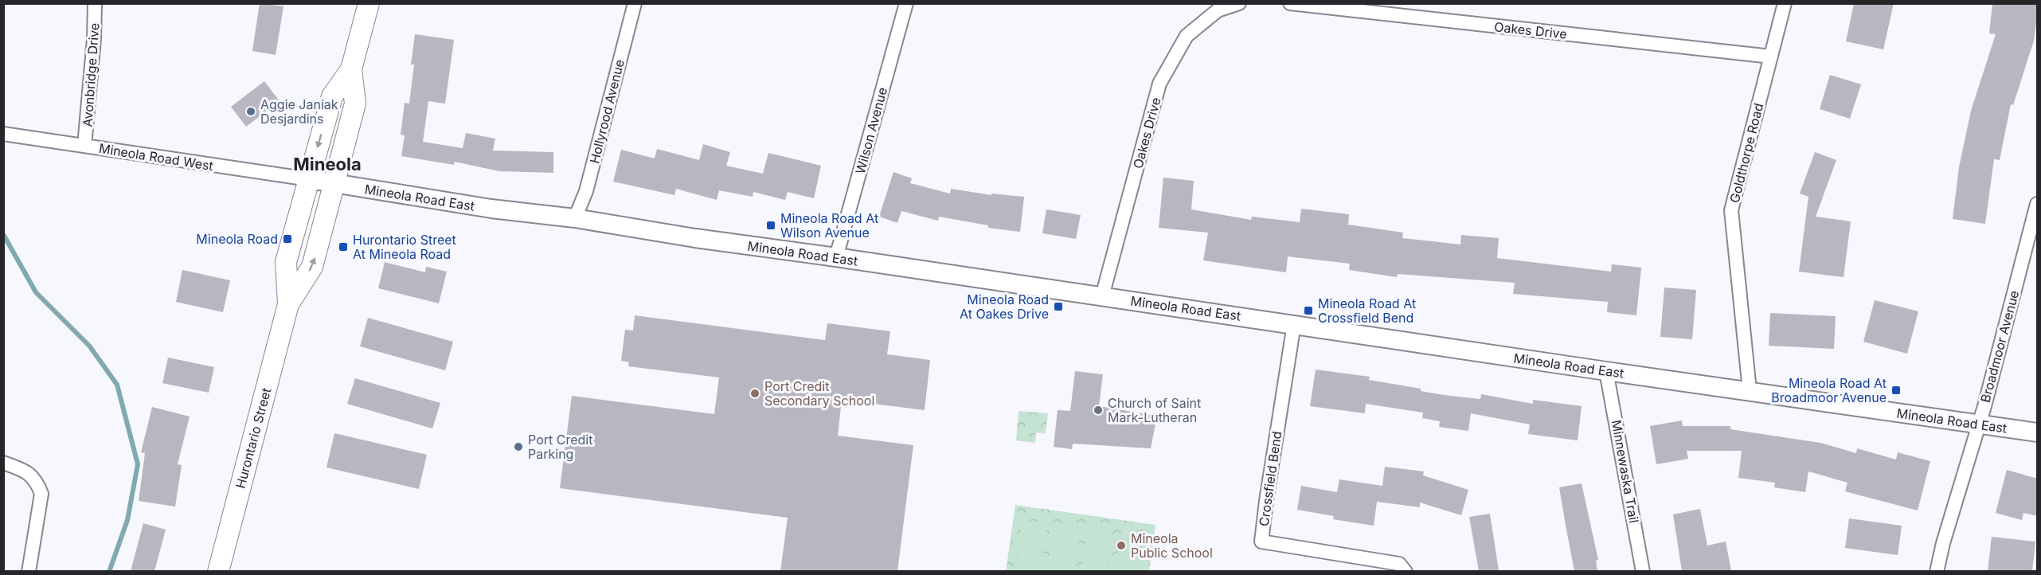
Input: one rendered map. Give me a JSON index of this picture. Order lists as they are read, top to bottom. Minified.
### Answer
{"streets":{"main road":["Hurontario Street"],"street":["Oakes Drive","Avonbridge Drive","Hollyrood Avenue","Wilson Avenue","Goldthorpe Road","Mineola Road West","Mineola Road East","Broadmoor Avenue","Minnewaska Trail","Crossfield Bend"]},"crossings":[["Oakes Drive","Goldthorpe Road"],["Oakes Drive","Mineola Road East"],["Avonbridge Drive","Mineola Road West"],["Hollyrood Avenue","Mineola Road East"],["Wilson Avenue","Mineola Road East"],["Goldthorpe Road","Mineola Road East"],["Mineola Road West","Hurontario Street"],["Mineola Road East","Broadmoor Avenue"],["Mineola Road East","Hurontario Street"],["Mineola Road East","Minnewaska Trail"],["Mineola Road East","Crossfield Bend"]],"districts":["Mineola"],"places":{"other":["Aggie Janiak Desjardins","Port Credit Secondary School","Church of Saint Mark-Lutheran","Port Credit Parking","Mineola Public School"],"transit":["Mineola Road At Wilson Avenue","Mineola Road","Hurontario Street At Mineola Road","Mineola Road At Oakes Drive","Mineola Road At Crossfield Bend","Mineola Road At Broadmoor Avenue"]}}
